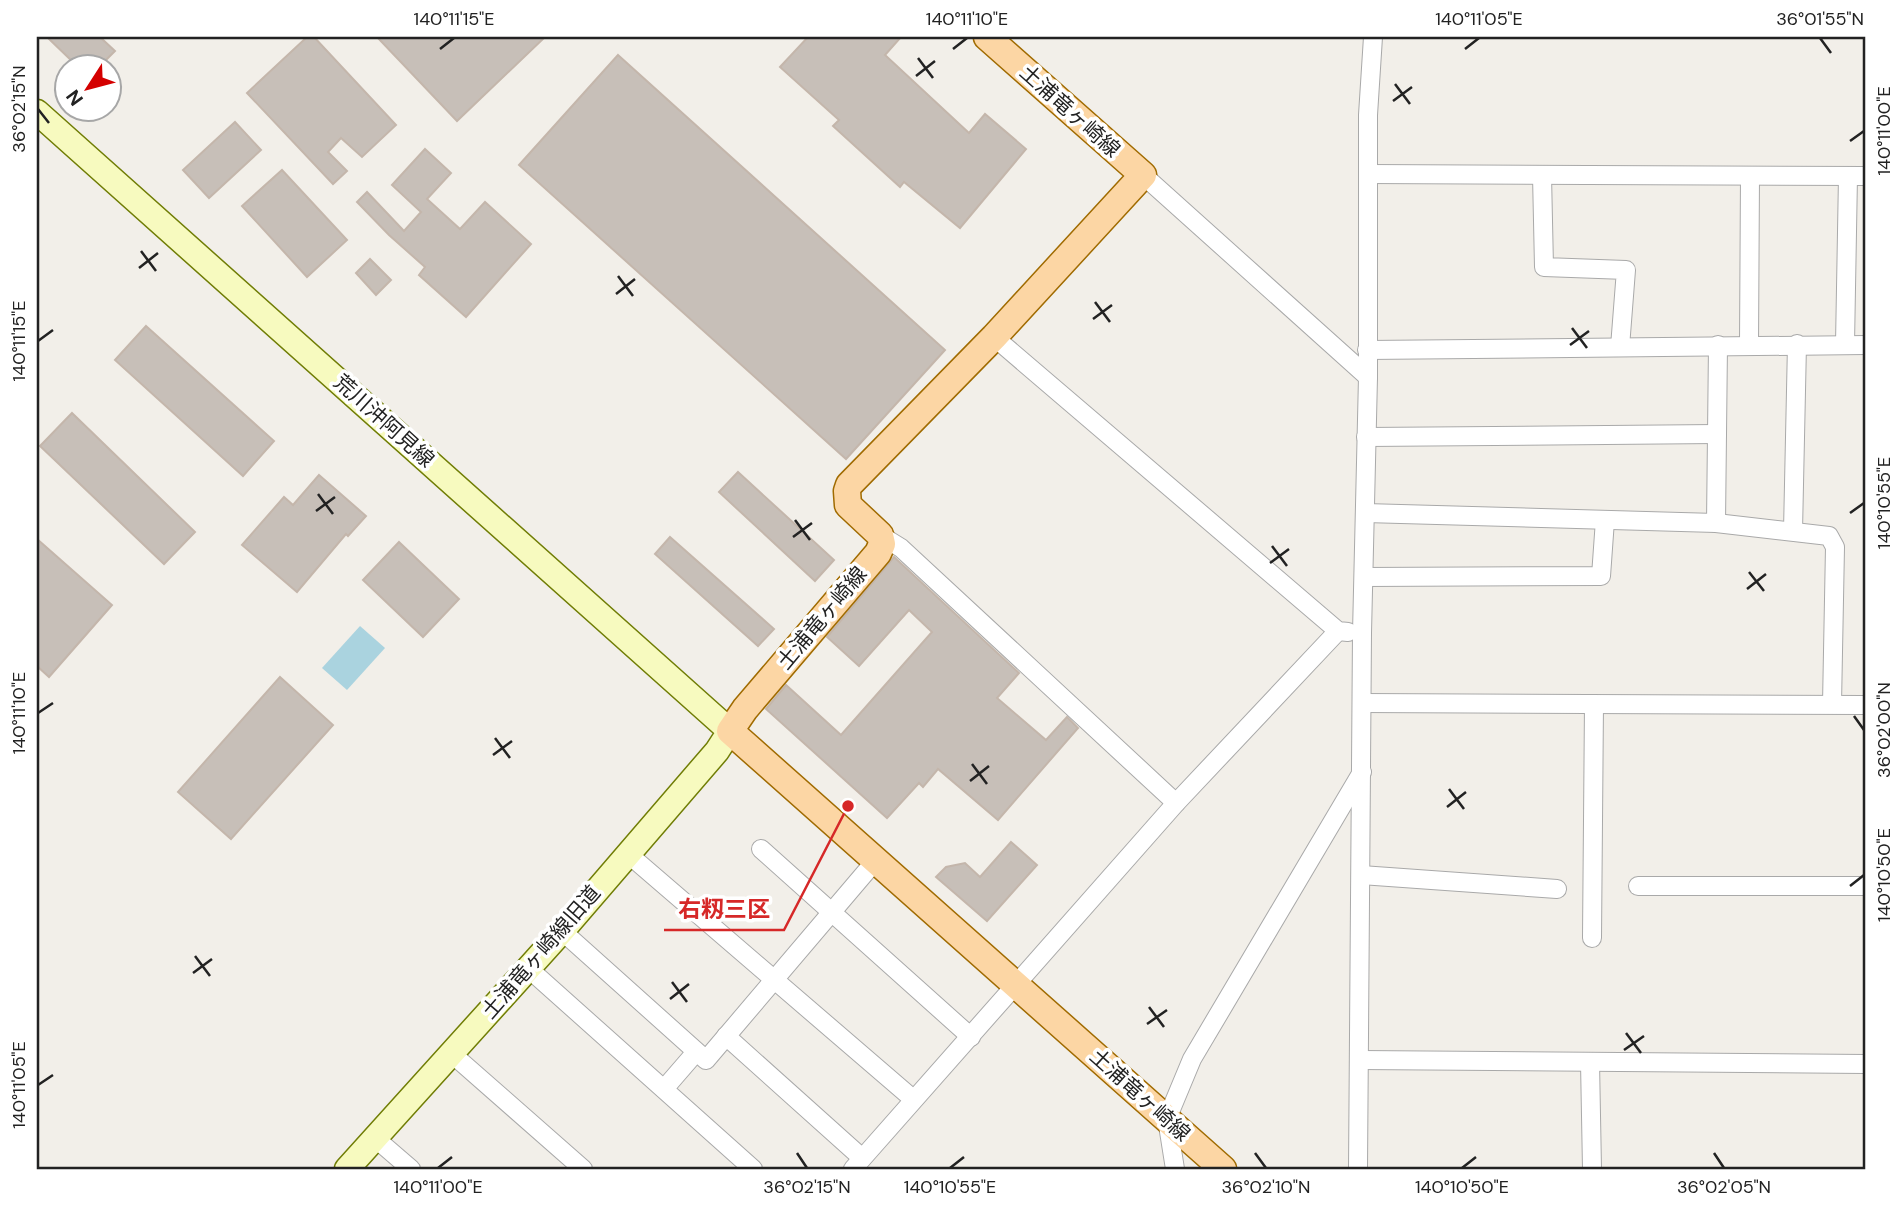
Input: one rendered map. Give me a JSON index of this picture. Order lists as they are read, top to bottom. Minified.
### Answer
{"streets":{"main road":["土浦竜ヶ崎線","荒川沖阿見線","土浦竜ヶ崎線旧道"]},"crossings":[["土浦竜ヶ崎線","荒川沖阿見線"],["土浦竜ヶ崎線","土浦竜ヶ崎線旧道"],["荒川沖阿見線","土浦竜ヶ崎線旧道"]],"places":["右籾三区"],"north":"bottom left","coordinates":["140°11'15\"E","140°11'10\"E","140°11'05\"E","36°01'55\"N","36°02'15\"N","140°11'00\"E","140°10'55\"E","36°02'00\"N","140°10'50\"E","36°02'10\"N","36°02'05\"N"]}
